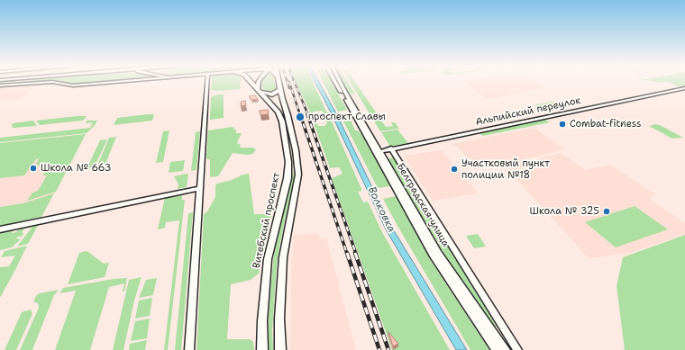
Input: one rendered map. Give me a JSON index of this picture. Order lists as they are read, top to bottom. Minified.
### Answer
{"streets":{"main road":["Витебский проспект"],"street":["Альпийский переулок","Белградская улица"]},"crossings":[["Альпийский переулок","Белградская улица"]],"water":["Волковка"],"places":["проспект Славы","Combat-fitness","Школа № 663","Участковый пункт полиции №18","Школа № 325"]}
